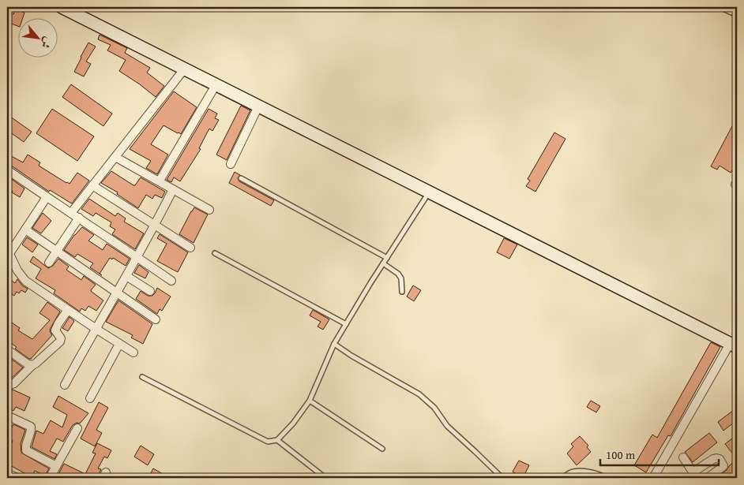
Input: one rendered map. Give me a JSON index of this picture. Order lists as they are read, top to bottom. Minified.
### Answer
{"scale_bar":"100 m","north":"bottom right"}
